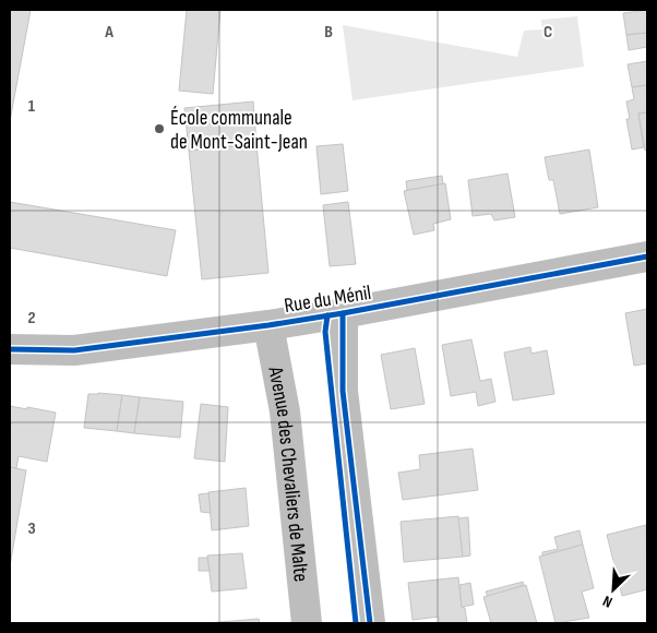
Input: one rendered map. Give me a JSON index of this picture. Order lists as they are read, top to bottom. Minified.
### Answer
{"streets":{"street":["Rue du Ménil","Avenue des Chevaliers de Malte"]},"crossings":[["Rue du Ménil","Avenue des Chevaliers de Malte"]],"places":["École communale de Mont-Saint-Jean"],"north":"bottom left","grid":{"columns":["A","B","C"],"rows":["1","2","3"]}}
